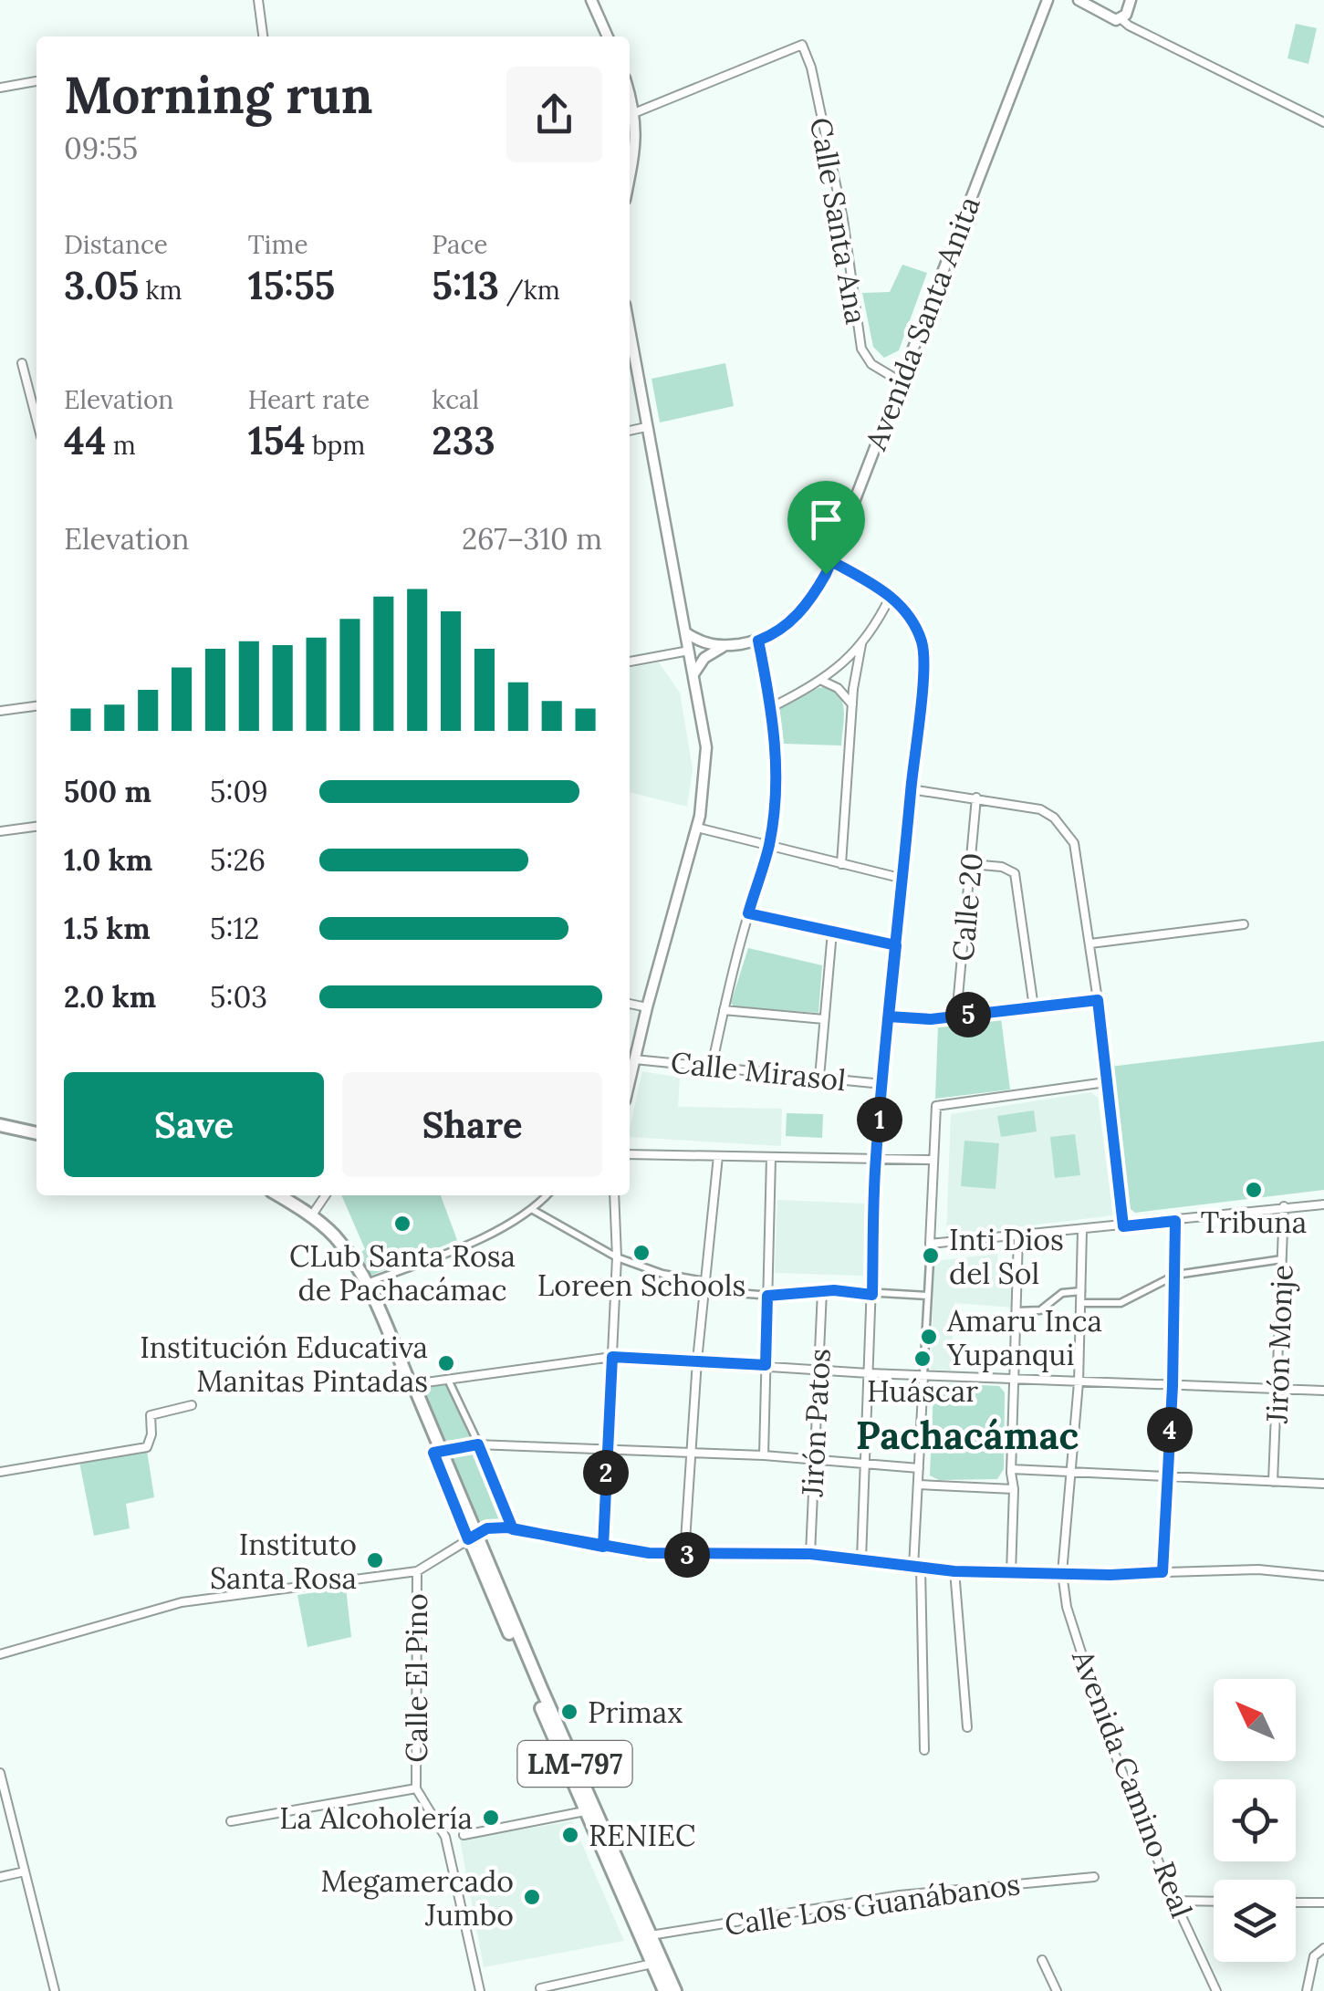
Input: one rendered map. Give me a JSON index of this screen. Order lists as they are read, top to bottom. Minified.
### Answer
{"streets":{"main road":["LM-797"],"street":["Calle Santa Ana","Avenida Santa Anita","Calle 20","Calle Mirasol","Jirón Monje","Jirón Patos","Calle El Pino","Avenida Camino Real","Calle Los Guanábanos"]},"crossings":[["Calle Santa Ana","Avenida Santa Anita"],["LM-797","Calle Los Guanábanos"]],"districts":["Pachacámac"],"places":["Tribuna","CLub Santa Rosa de Pachacámac","Loreen Schools","Inti Dios del Sol","Amaru Inca Yupanqui","Huáscar","Institución Educativa Manitas Pintadas","Instituto Santa Rosa","Primax","La Alcoholería","RENIEC","Megamercado Jumbo"],"north":"top left","page":{"heading":["Morning run","09:55"],"stats":[["Distance","3.05 km"],["Time","15:55"],["Pace","5:13 /km"],["Elevation","44 m"],["Heart rate","154 bpm"],["kcal","233"]],"chart":["Elevation","267–310 m"],"list":[{"name":"500 m","note":"5:09"},{"name":"1.0 km","note":"5:26"},{"name":"1.5 km","note":"5:12"},{"name":"2.0 km","note":"5:03"}],"pins":["5","1","4","2","3"],"buttons":["Save","Share"]}}
